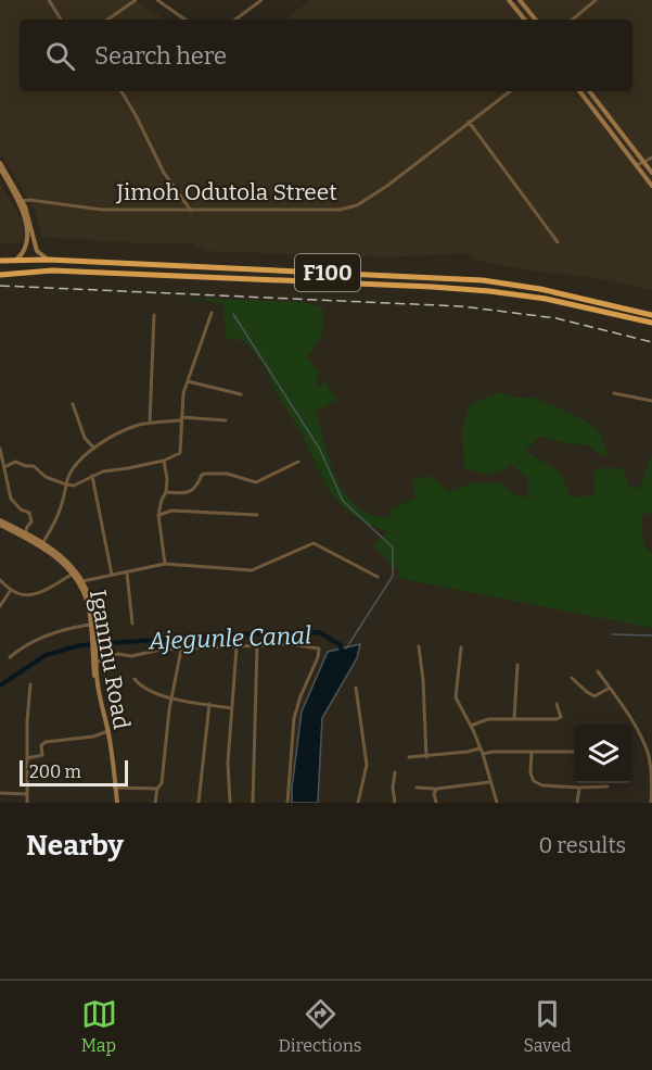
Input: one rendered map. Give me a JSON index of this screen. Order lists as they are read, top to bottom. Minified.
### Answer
{"streets":{"highway":["F100"],"main road":["Iganmu Road"],"street":["Jimoh Odutola Street"]},"water":["Ajegunle Canal"],"scale_bar":"200 m","page":{"search":"Search here","scale":"200 m","heading":["Nearby","0 results"],"nav":["Map","Directions","Saved"]}}
